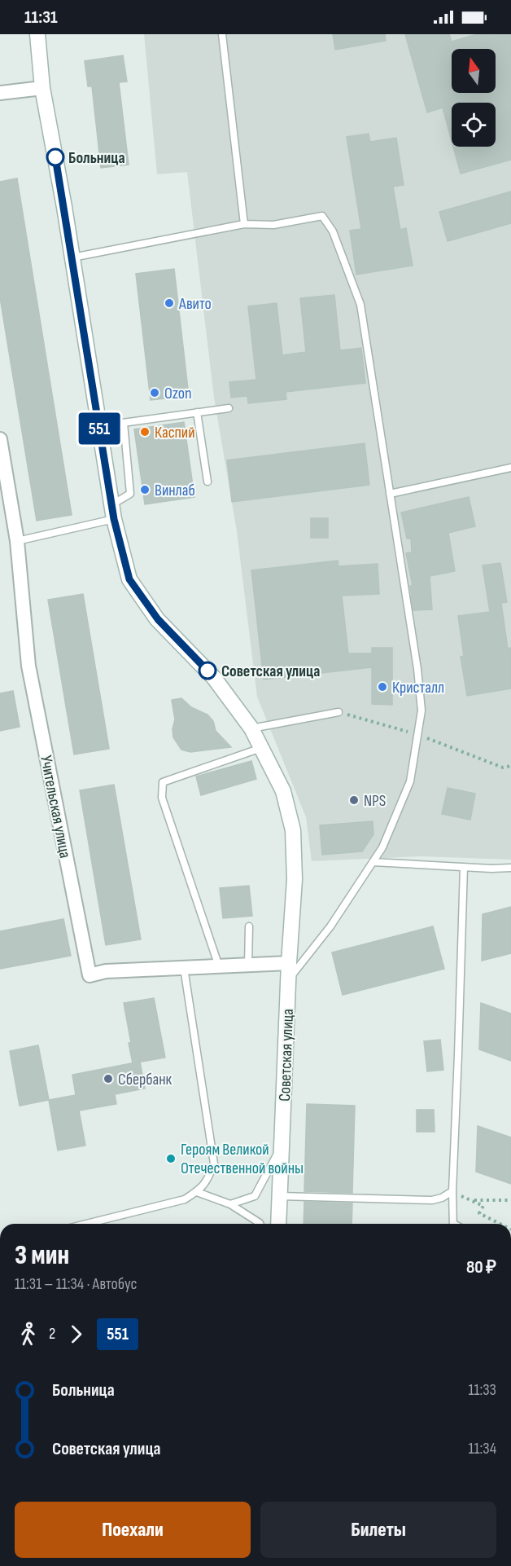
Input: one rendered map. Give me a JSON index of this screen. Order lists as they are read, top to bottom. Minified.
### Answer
{"streets":{"main road":["Советская улица"],"street":["Учительская улица"]},"crossings":[["Учительская улица","Советская улица"]],"places":["Больница","Авито","Ozon","Каспий","Винлаб","Советская улица","Кристалл","NPS","Сбербанк","Героям Великой Отечественной войны"],"lines":["bus line 551"],"north":"top","page":{"status":"11:31","on_map":"551","heading":["3 мин","11:31 – 11:34 · Автобус","80 ₽"],"legs":["2","551"],"list":[{"name":"Больница","value":"11:33"},{"name":"Советская улица","value":"11:34"}],"buttons":["Поехали","Билеты"]}}
